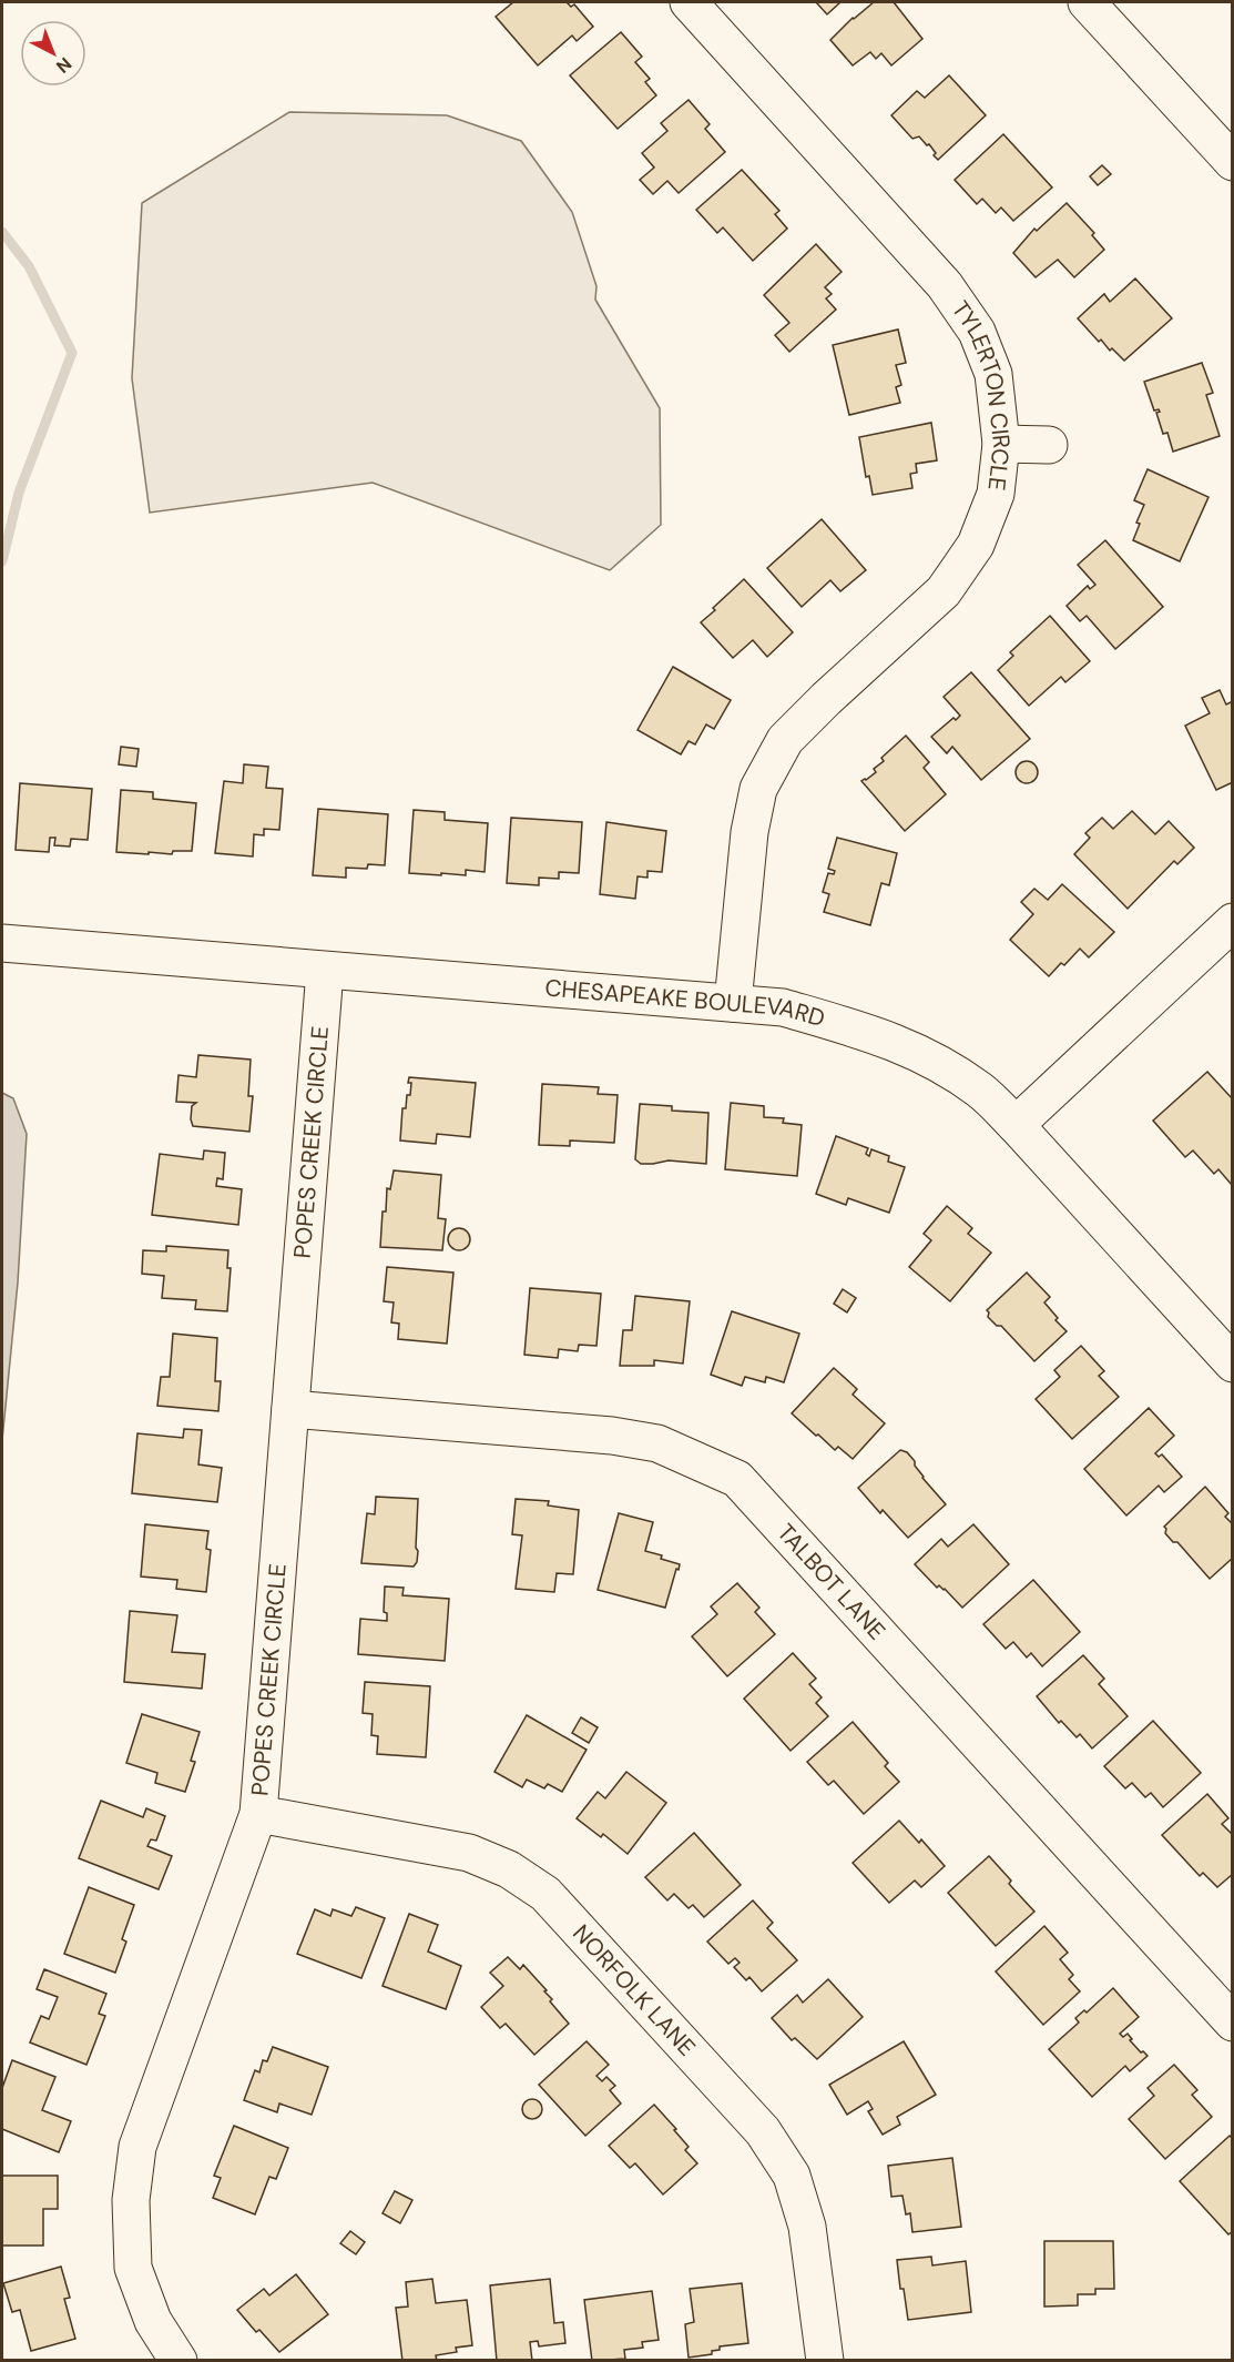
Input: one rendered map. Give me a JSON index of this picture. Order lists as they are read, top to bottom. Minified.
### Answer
{"streets":{"street":["TYLERTON CIRCLE","CHESAPEAKE BOULEVARD","POPES CREEK CIRCLE","TALBOT LANE","NORFOLK LANE"]},"crossings":[["TYLERTON CIRCLE","CHESAPEAKE BOULEVARD"],["CHESAPEAKE BOULEVARD","POPES CREEK CIRCLE"],["POPES CREEK CIRCLE","TALBOT LANE"],["POPES CREEK CIRCLE","NORFOLK LANE"]],"north":"bottom right"}
